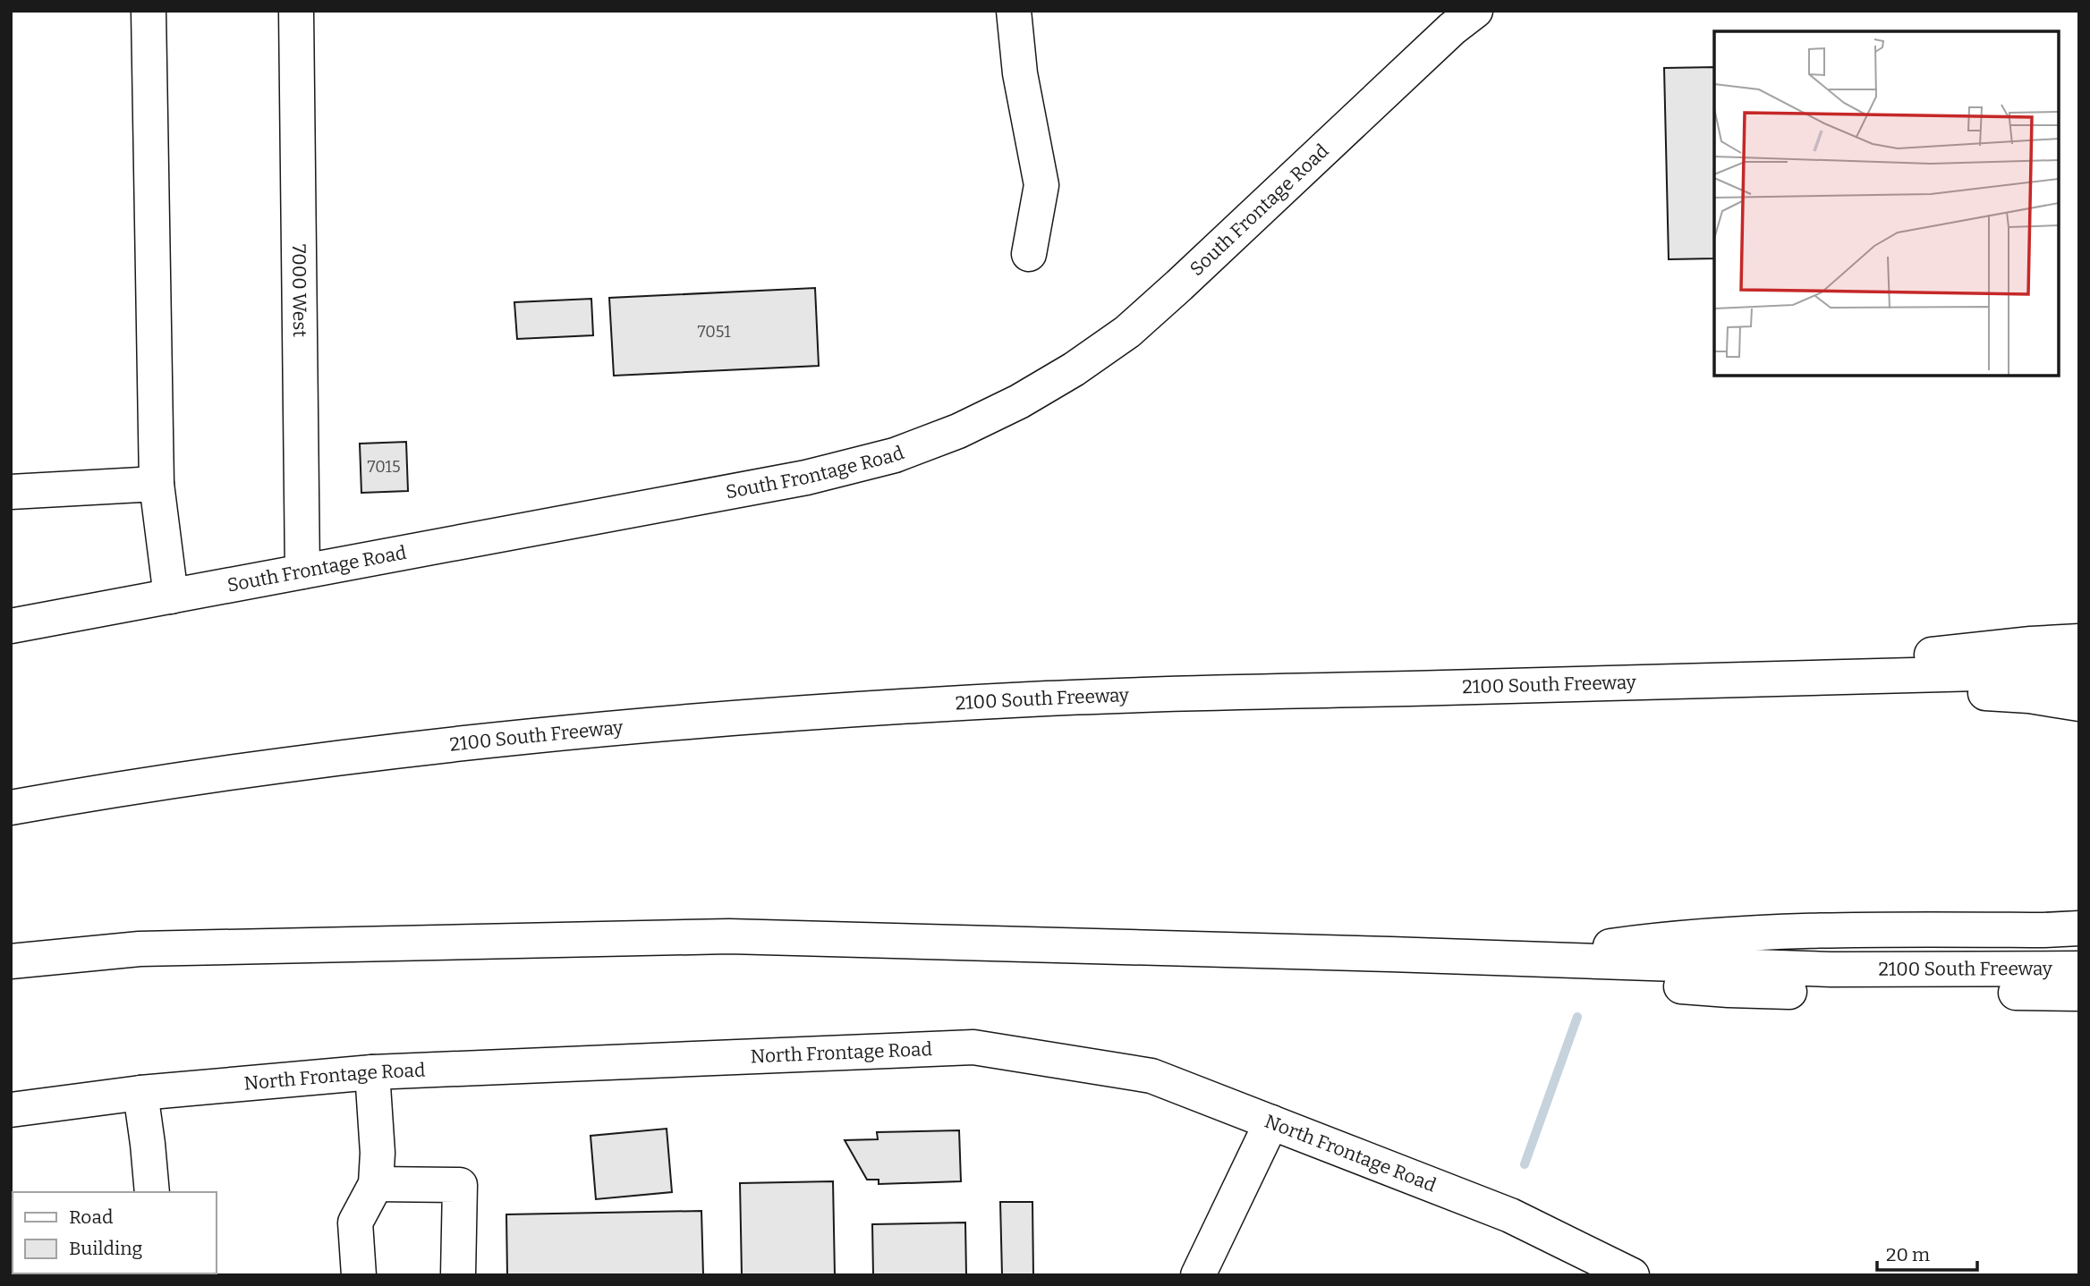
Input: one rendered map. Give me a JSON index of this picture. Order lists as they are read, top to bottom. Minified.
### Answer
{"streets":{"main road":["South Frontage Road","7000 West","2100 South Freeway","North Frontage Road"]},"crossings":[["South Frontage Road","7000 West"]],"house_numbers":["7051","7015"],"legend":["Road","Building"],"scale_bar":"20 m"}
